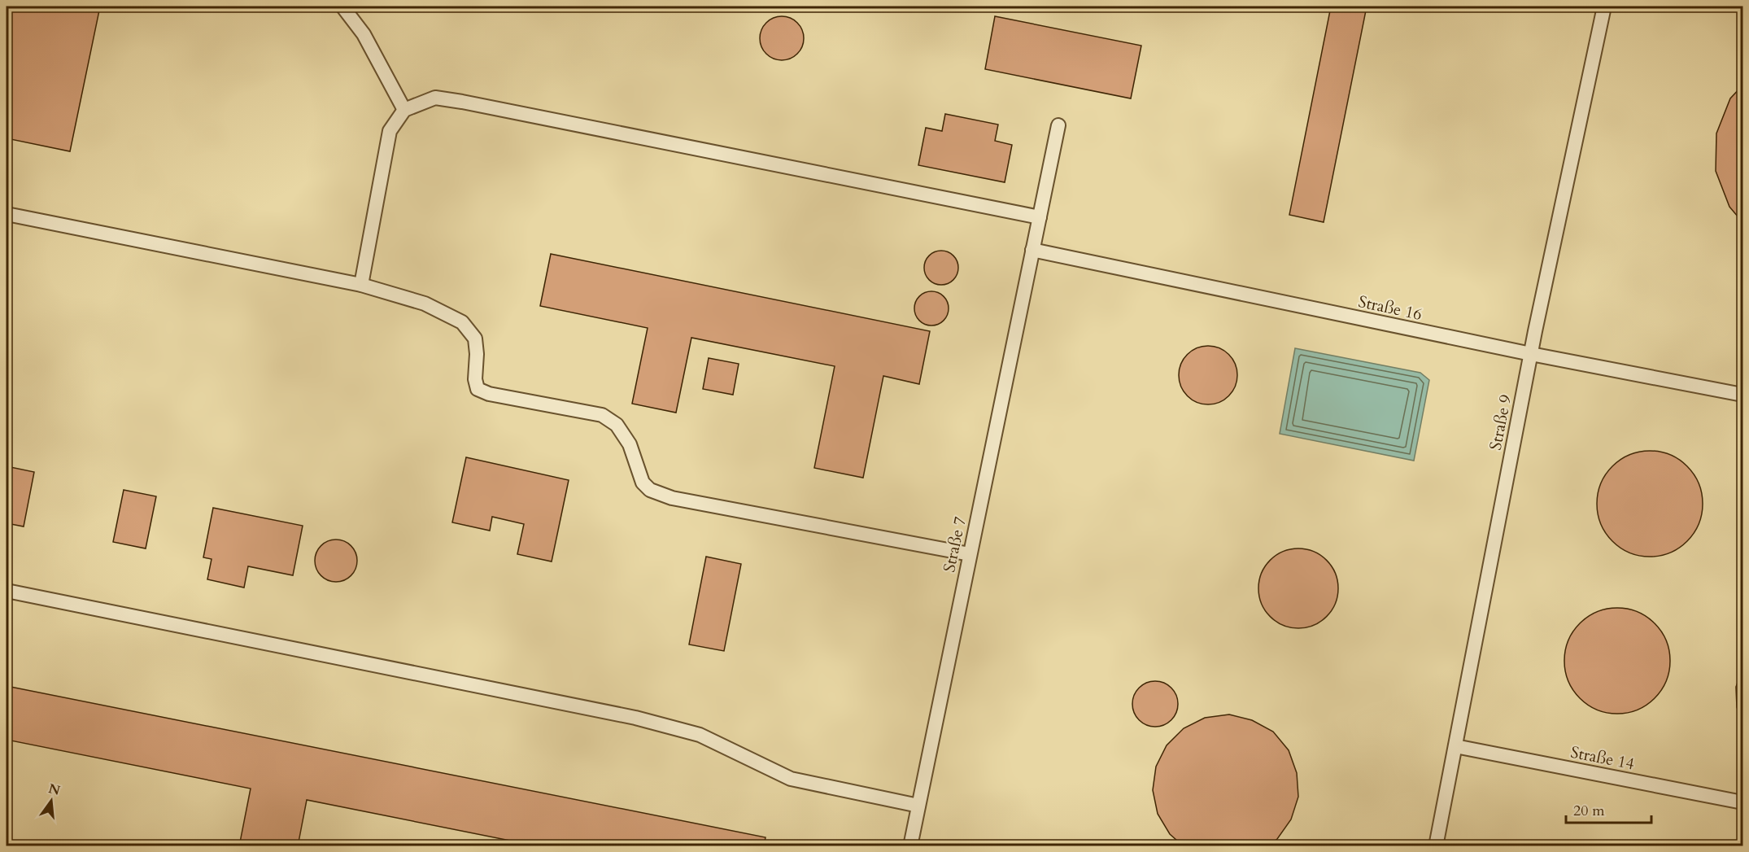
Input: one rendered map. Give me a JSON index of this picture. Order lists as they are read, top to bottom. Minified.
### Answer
{"streets":{"lane":["Straße 16","Straße 9","Straße 7","Straße 14"]},"crossings":[["Straße 16","Straße 9"],["Straße 16","Straße 7"],["Straße 9","Straße 14"]],"scale_bar":"20 m","north":"top"}
